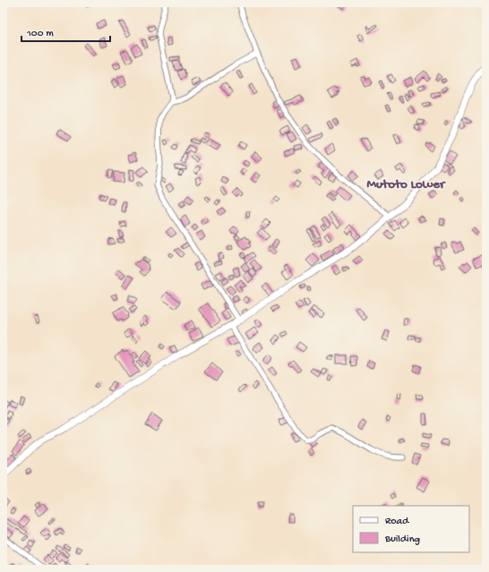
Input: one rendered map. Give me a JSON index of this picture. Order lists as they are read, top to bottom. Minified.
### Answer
{"districts":["Mutoto Lower"],"legend":["Road","Building"],"scale_bar":"100 m"}
